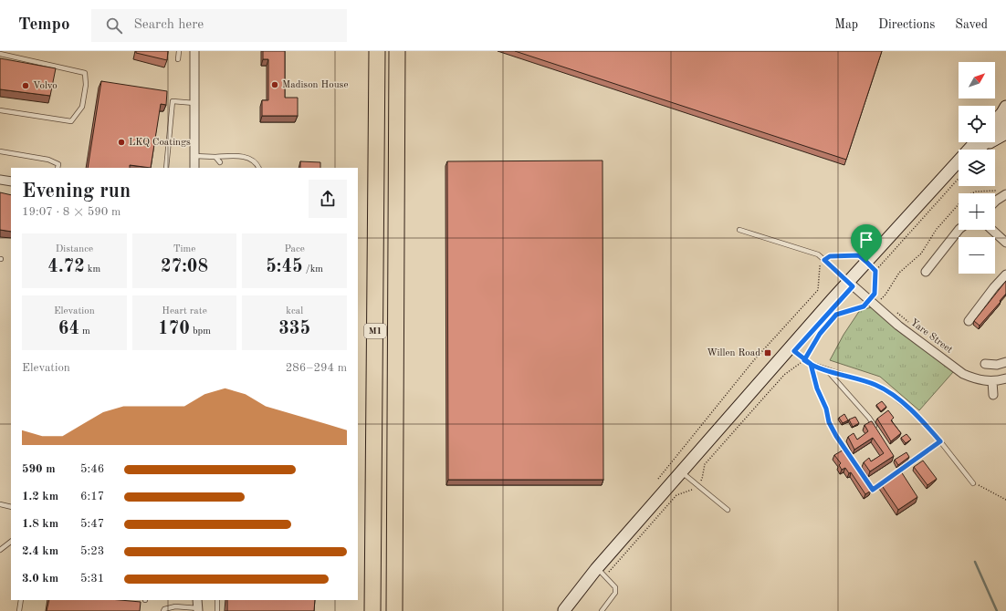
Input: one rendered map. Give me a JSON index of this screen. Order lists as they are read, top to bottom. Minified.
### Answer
{"streets":{"highway":["M1"],"street":["Yare Street"]},"places":{"other":["Madison House","Volvo","LKQ Coatings"],"transit":["Willen Road"]},"north":"top right","page":{"header":"Tempo","search":"Search here","nav":["Map","Directions","Saved"],"map_buttons":["+","−"],"heading":["Evening run","19:07 · 8 × 590 m"],"stats":[["Distance","4.72 km"],["Time","27:08"],["Pace","5:45 /km"],["Elevation","64 m"],["Heart rate","170 bpm"],["kcal","335"]],"chart":["Elevation","286–294 m"],"list":[{"name":"590 m","note":"5:46"},{"name":"1.2 km","note":"6:17"},{"name":"1.8 km","note":"5:47"},{"name":"2.4 km","note":"5:23"},{"name":"3.0 km","note":"5:31"}]}}
